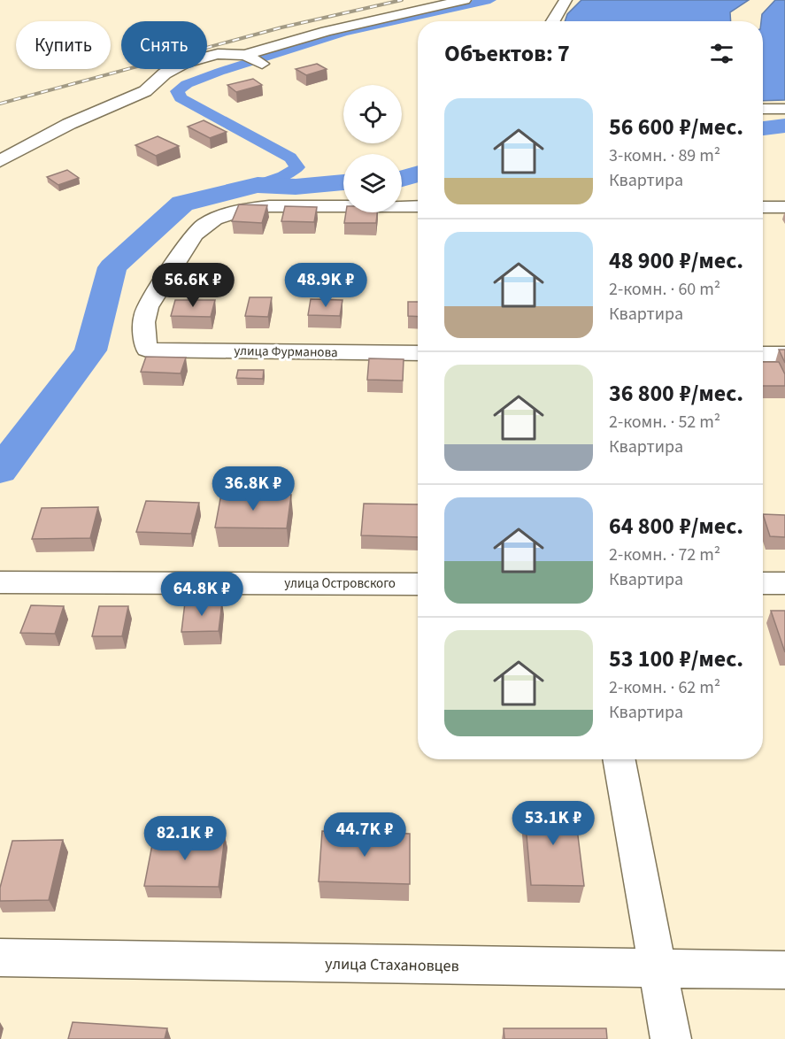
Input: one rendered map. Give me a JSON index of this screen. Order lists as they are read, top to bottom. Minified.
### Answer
{"streets":{"street":["улица Фурманова","улица Островского","улица Стахановцев"]},"page":{"chip":["Купить","Снять"],"heading":"Объектов: 7","list":[{"name":"56 600 ₽/мес.","note":"3-комн. · 89 m² · Квартира"},{"name":"48 900 ₽/мес.","note":"2-комн. · 60 m² · Квартира"},{"name":"36 800 ₽/мес.","note":"2-комн. · 52 m² · Квартира"},{"name":"64 800 ₽/мес.","note":"2-комн. · 72 m² · Квартира"},{"name":"53 100 ₽/мес.","note":"2-комн. · 62 m² · Квартира"}],"price":["56.6K ₽","48.9K ₽","36.8K ₽","64.8K ₽","53.1K ₽","44.7K ₽","82.1K ₽"]}}
